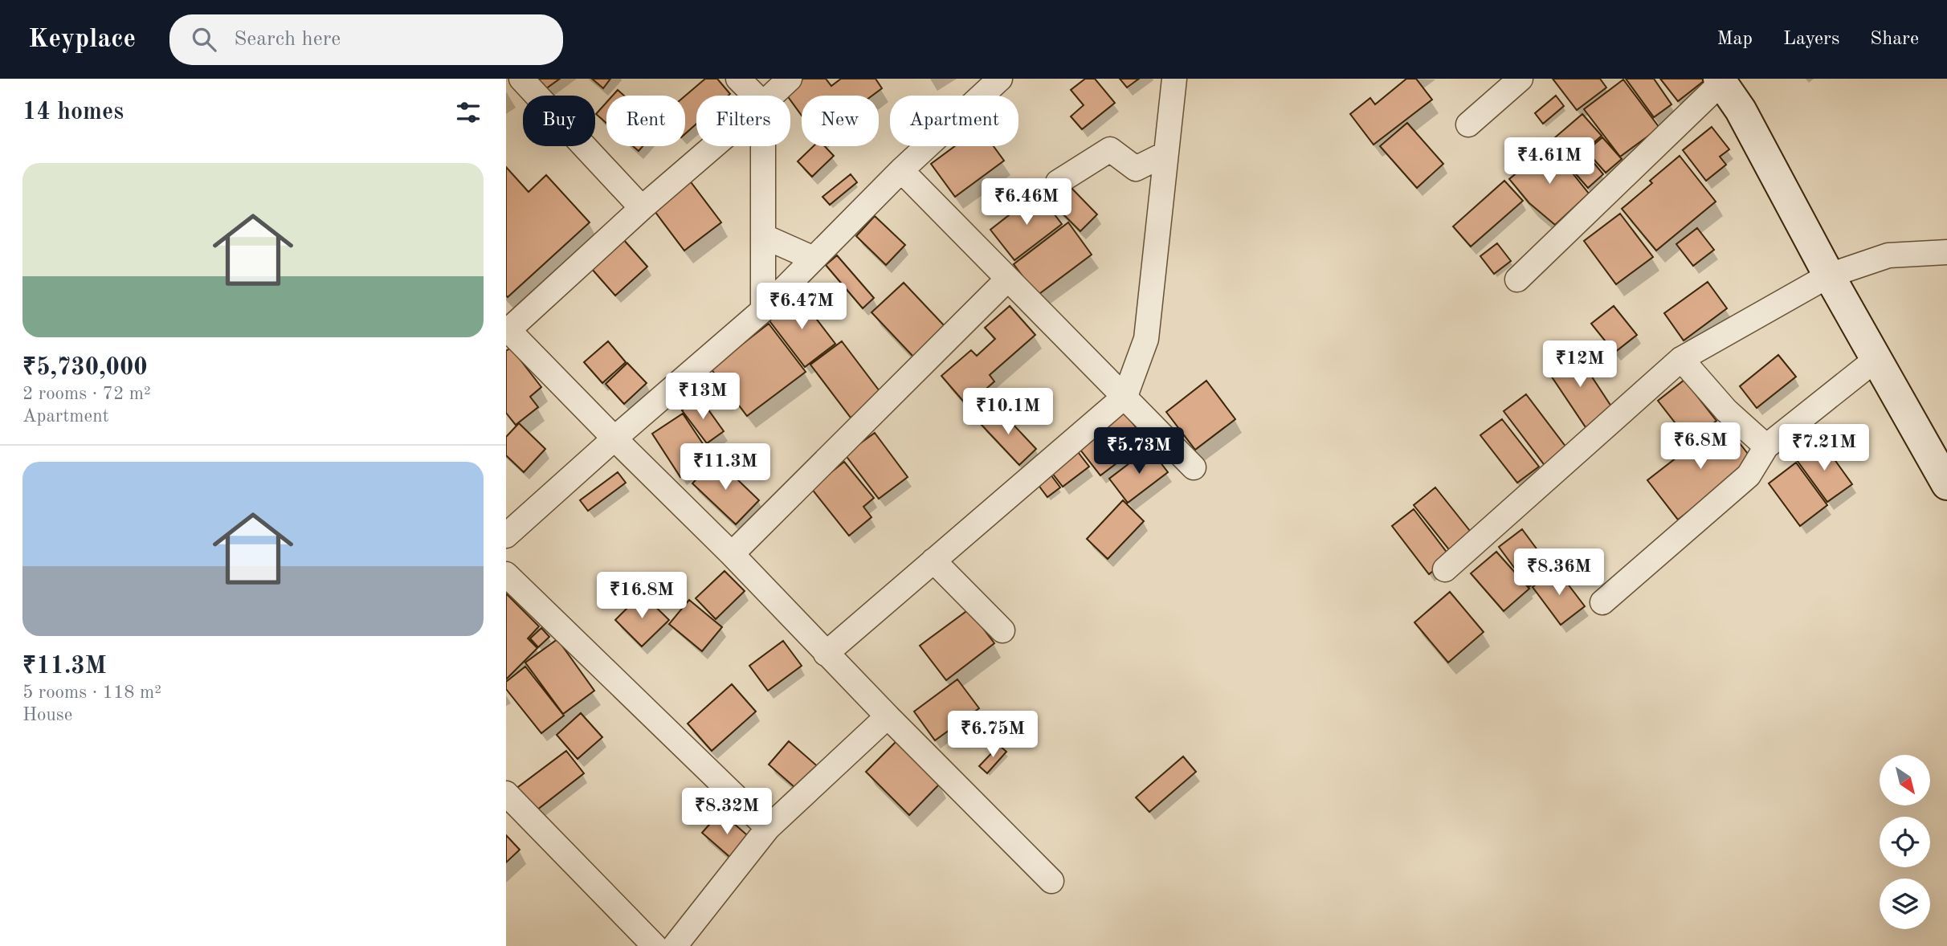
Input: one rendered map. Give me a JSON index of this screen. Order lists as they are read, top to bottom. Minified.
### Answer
{"north":"bottom right","page":{"header":"Keyplace","search":"Search here","nav":["Map","Layers","Share"],"heading":"14 homes","chip":["Buy","Rent","Filters","New","Apartment"],"price":["₹4.61M","₹6.46M","₹6.47M","₹12M","₹13M","₹10.1M","₹6.8M","₹7.21M","₹5.73M","₹11.3M","₹8.36M","₹16.8M","₹6.75M","₹8.32M"],"list":[{"name":"₹5,730,000","note":"2 rooms · 72 m² · Apartment"},{"name":"₹11.3M","note":"5 rooms · 118 m² · House"}]}}
